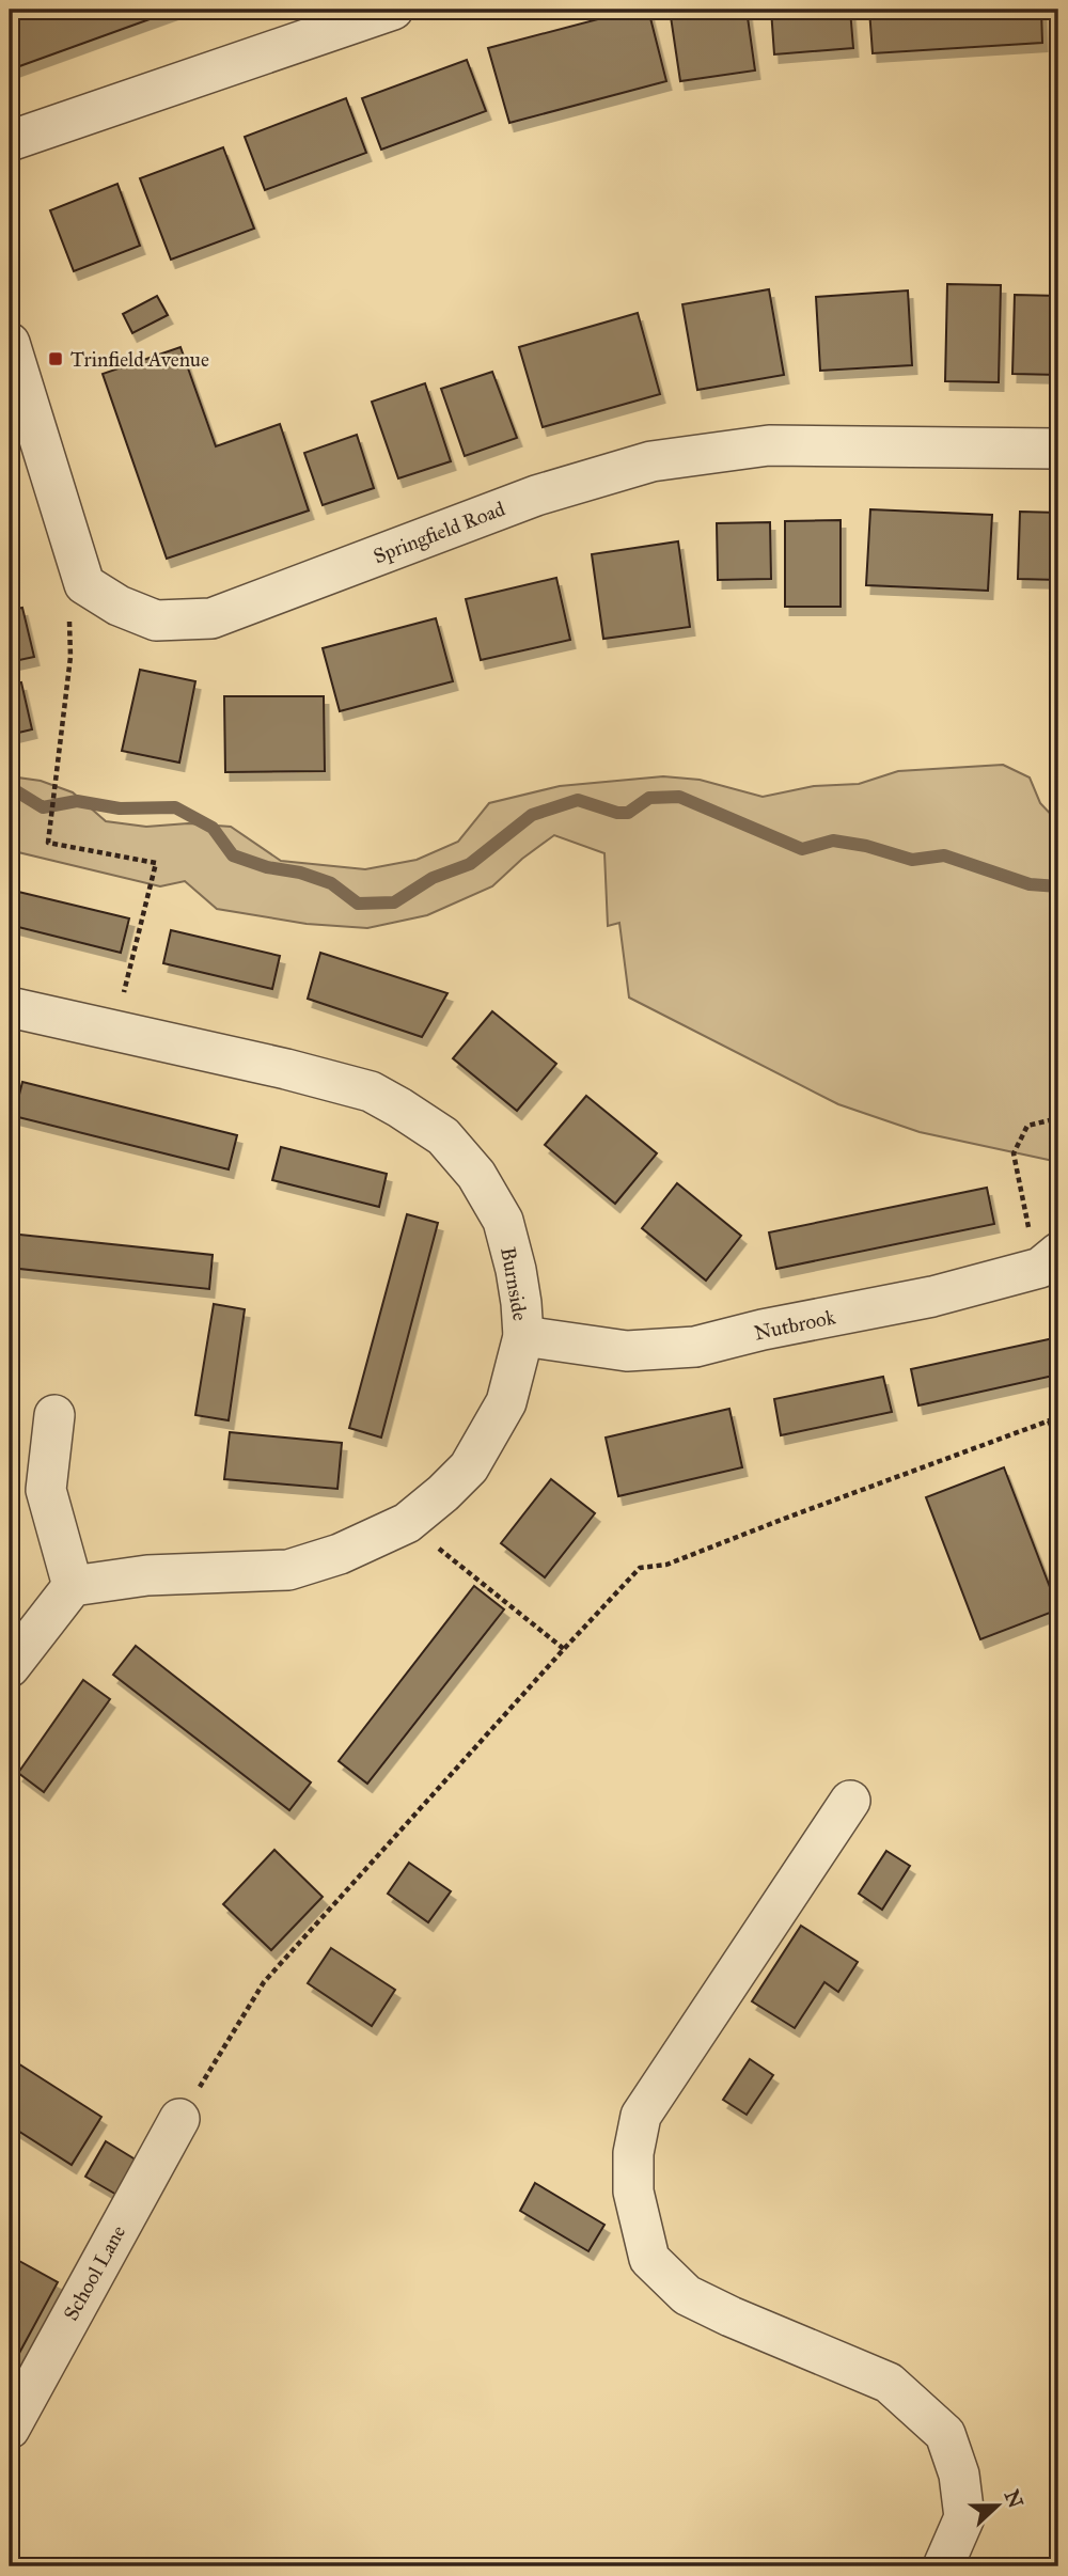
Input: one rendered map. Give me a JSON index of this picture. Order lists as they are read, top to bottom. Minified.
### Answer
{"streets":{"street":["Springfield Road","Burnside","Nutbrook","School Lane"]},"crossings":[["Burnside","Nutbrook"]],"places":{"transit":["Trinfield Avenue"]},"north":"right"}
